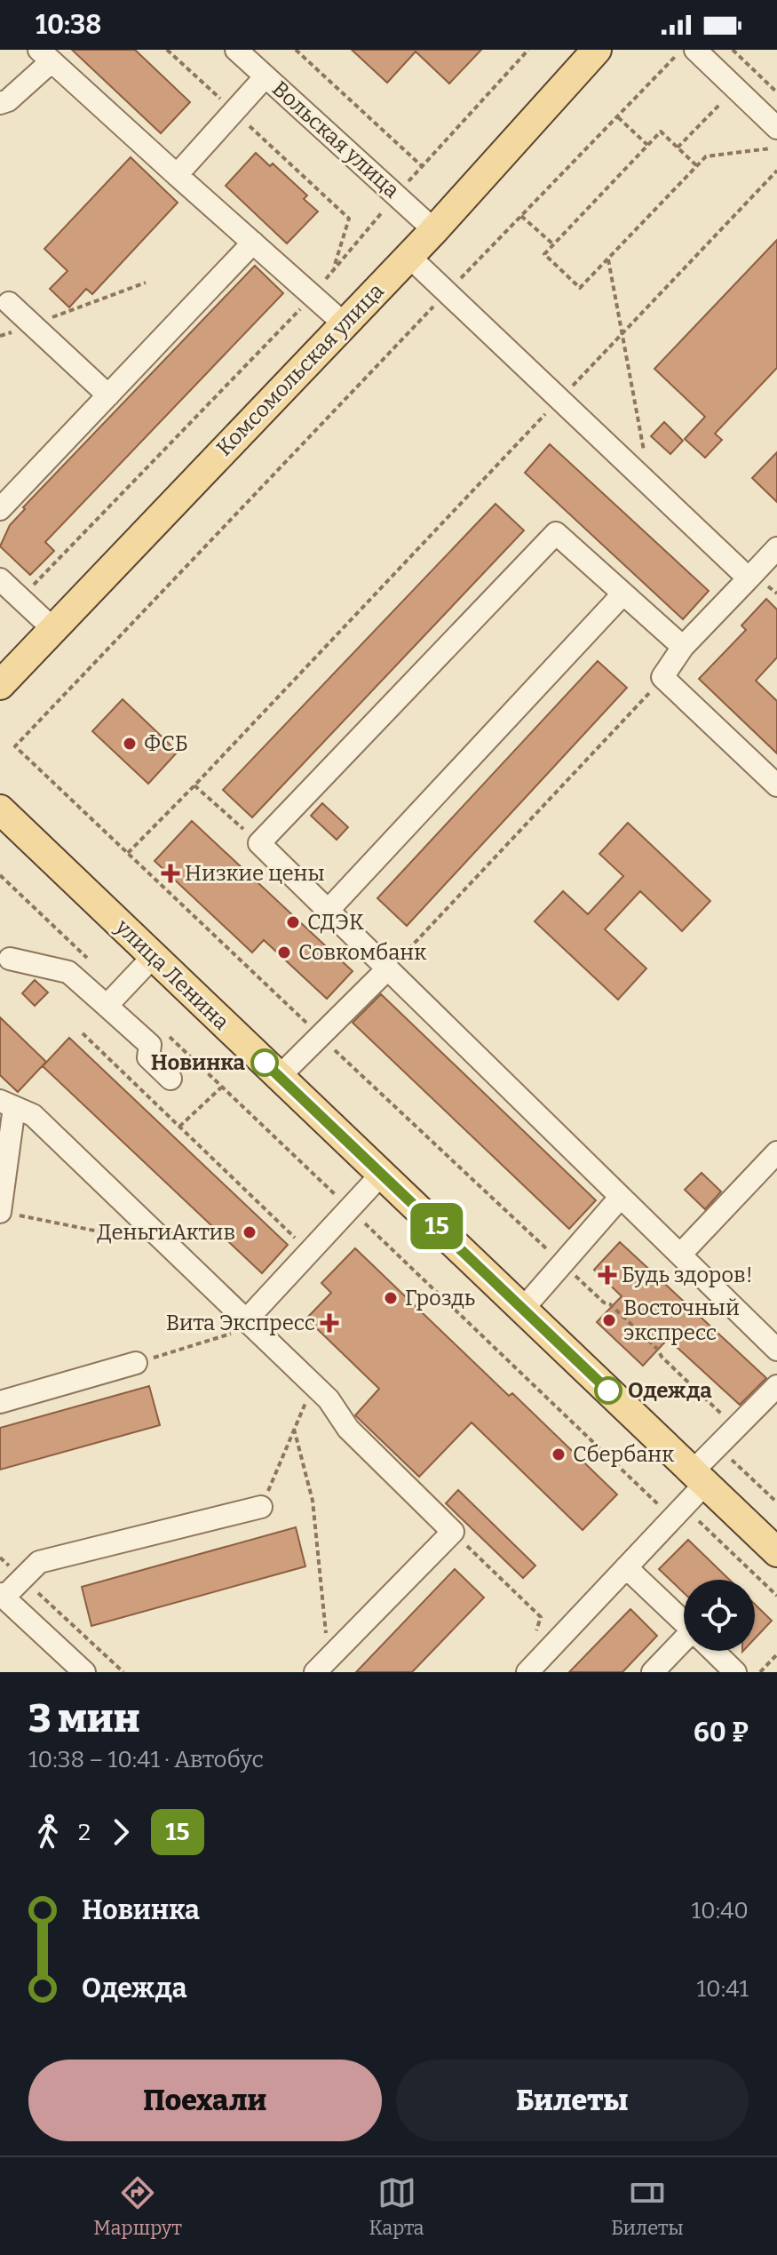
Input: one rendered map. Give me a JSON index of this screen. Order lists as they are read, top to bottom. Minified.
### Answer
{"streets":{"main road":["Комсомольская улица","улица Ленина"],"street":["Вольская улица"]},"crossings":[["Вольская улица","Комсомольская улица"]],"places":{"other":["ФСБ","СДЭК","Совкомбанк","Новинка","ДеньгиАктив","Гроздь","Восточный экспресс","Одежда","Сбербанк"],"health":["Низкие цены","Будь здоров!","Вита Экспресс"]},"lines":["bus line 15"],"page":{"status":"10:38","on_map":"15","heading":["3 мин","10:38 – 10:41 · Автобус","60 ₽"],"legs":["2","15"],"list":[{"name":"Новинка","value":"10:40"},{"name":"Одежда","value":"10:41"}],"buttons":["Поехали","Билеты"],"tabs":["Маршрут","Карта","Билеты"]}}
